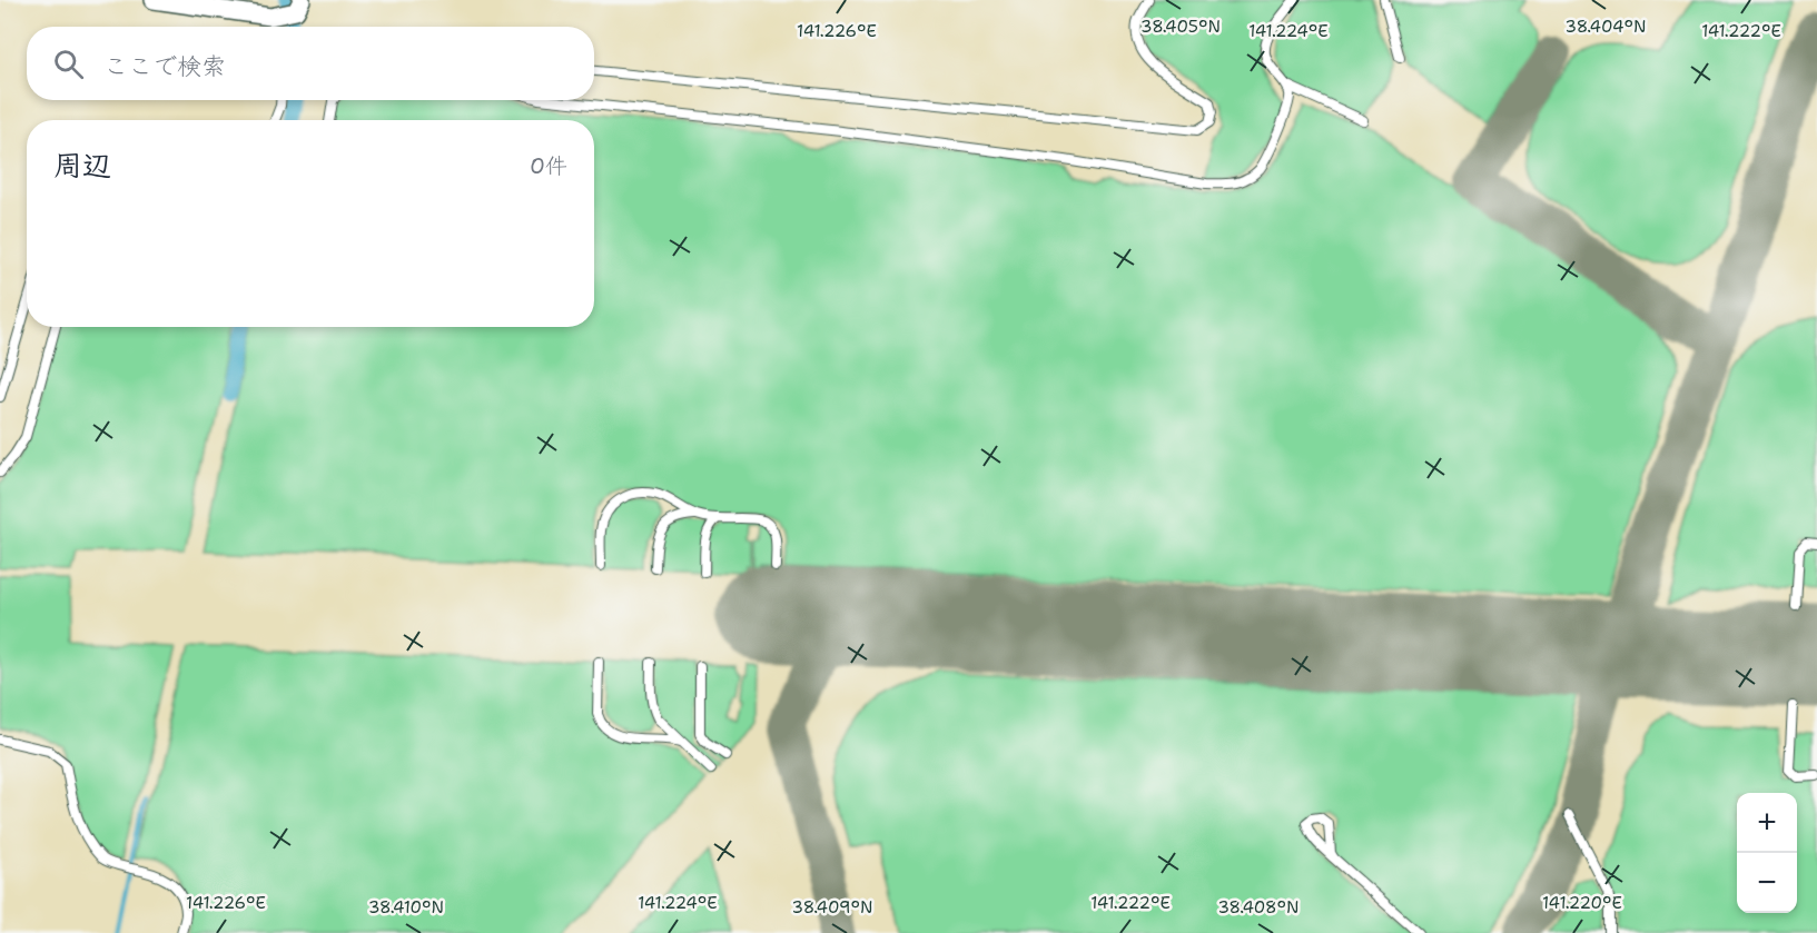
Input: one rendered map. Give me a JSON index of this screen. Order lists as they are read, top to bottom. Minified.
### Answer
{"page":{"search":"ここで検索","heading":["周辺","0件"],"map_buttons":["+","−"]},"coordinates":["38.405°N","38.404°N","141.226°E","141.224°E","141.222°E","141.220°E","38.410°N","38.409°N","38.408°N"]}
